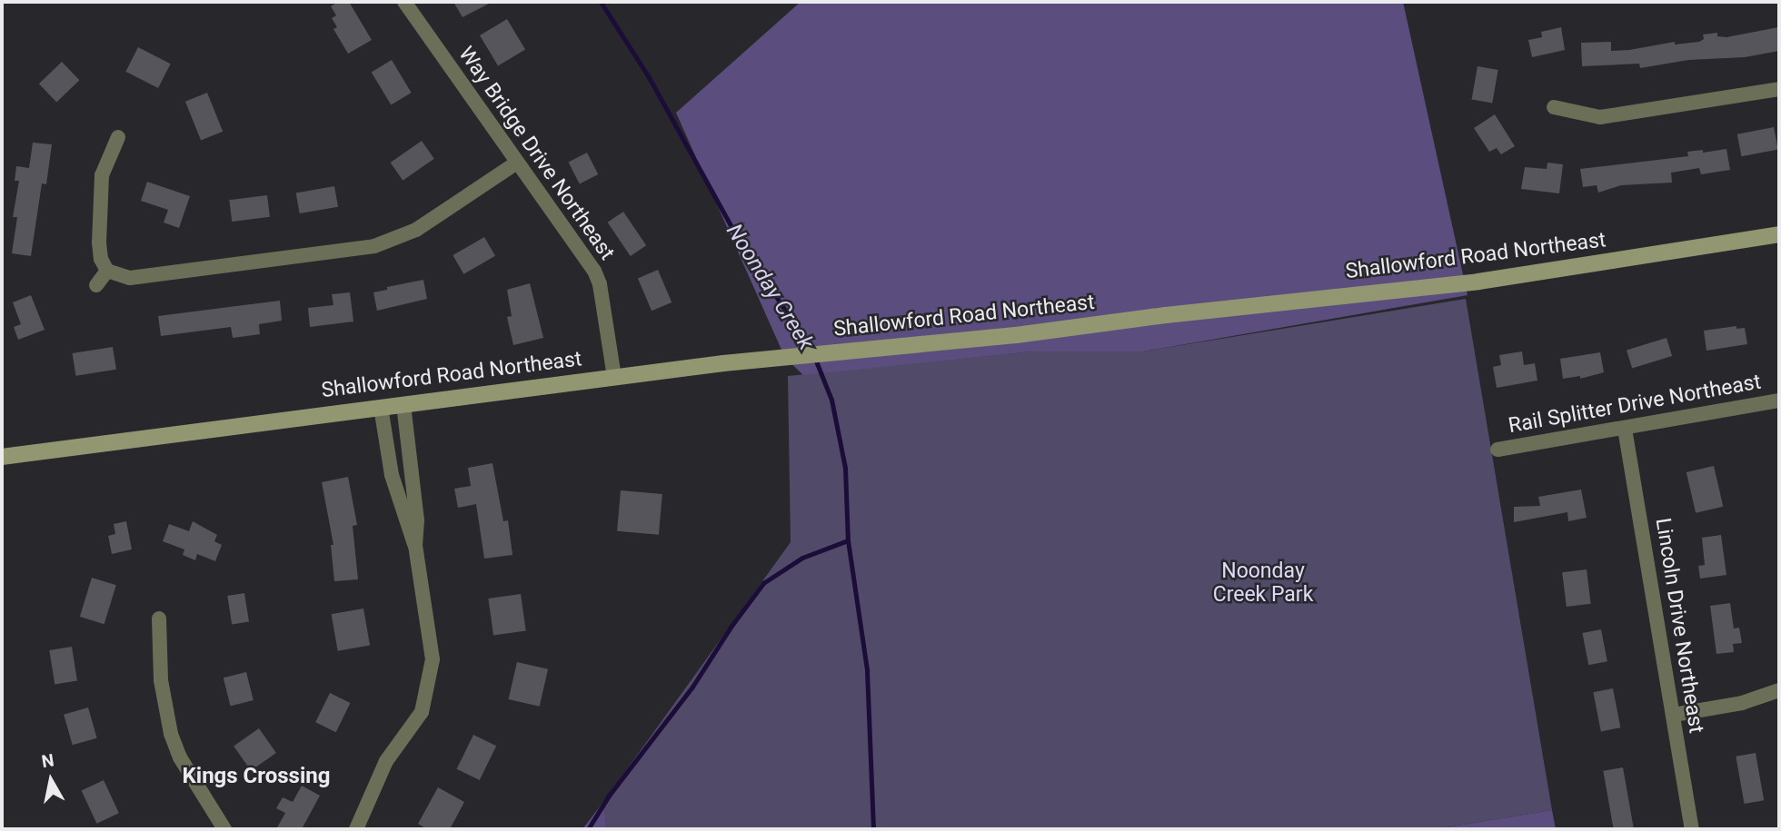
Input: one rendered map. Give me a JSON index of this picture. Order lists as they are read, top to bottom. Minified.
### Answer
{"streets":{"street":["Way Bridge Drive Northeast","Shallowford Road Northeast","Rail Splitter Drive Northeast","Lincoln Drive Northeast"]},"crossings":[["Way Bridge Drive Northeast","Shallowford Road Northeast"],["Rail Splitter Drive Northeast","Lincoln Drive Northeast"]],"districts":["Kings Crossing"],"water":["Noonday Creek"],"parks":["Noonday Creek Park"],"north":"top"}
